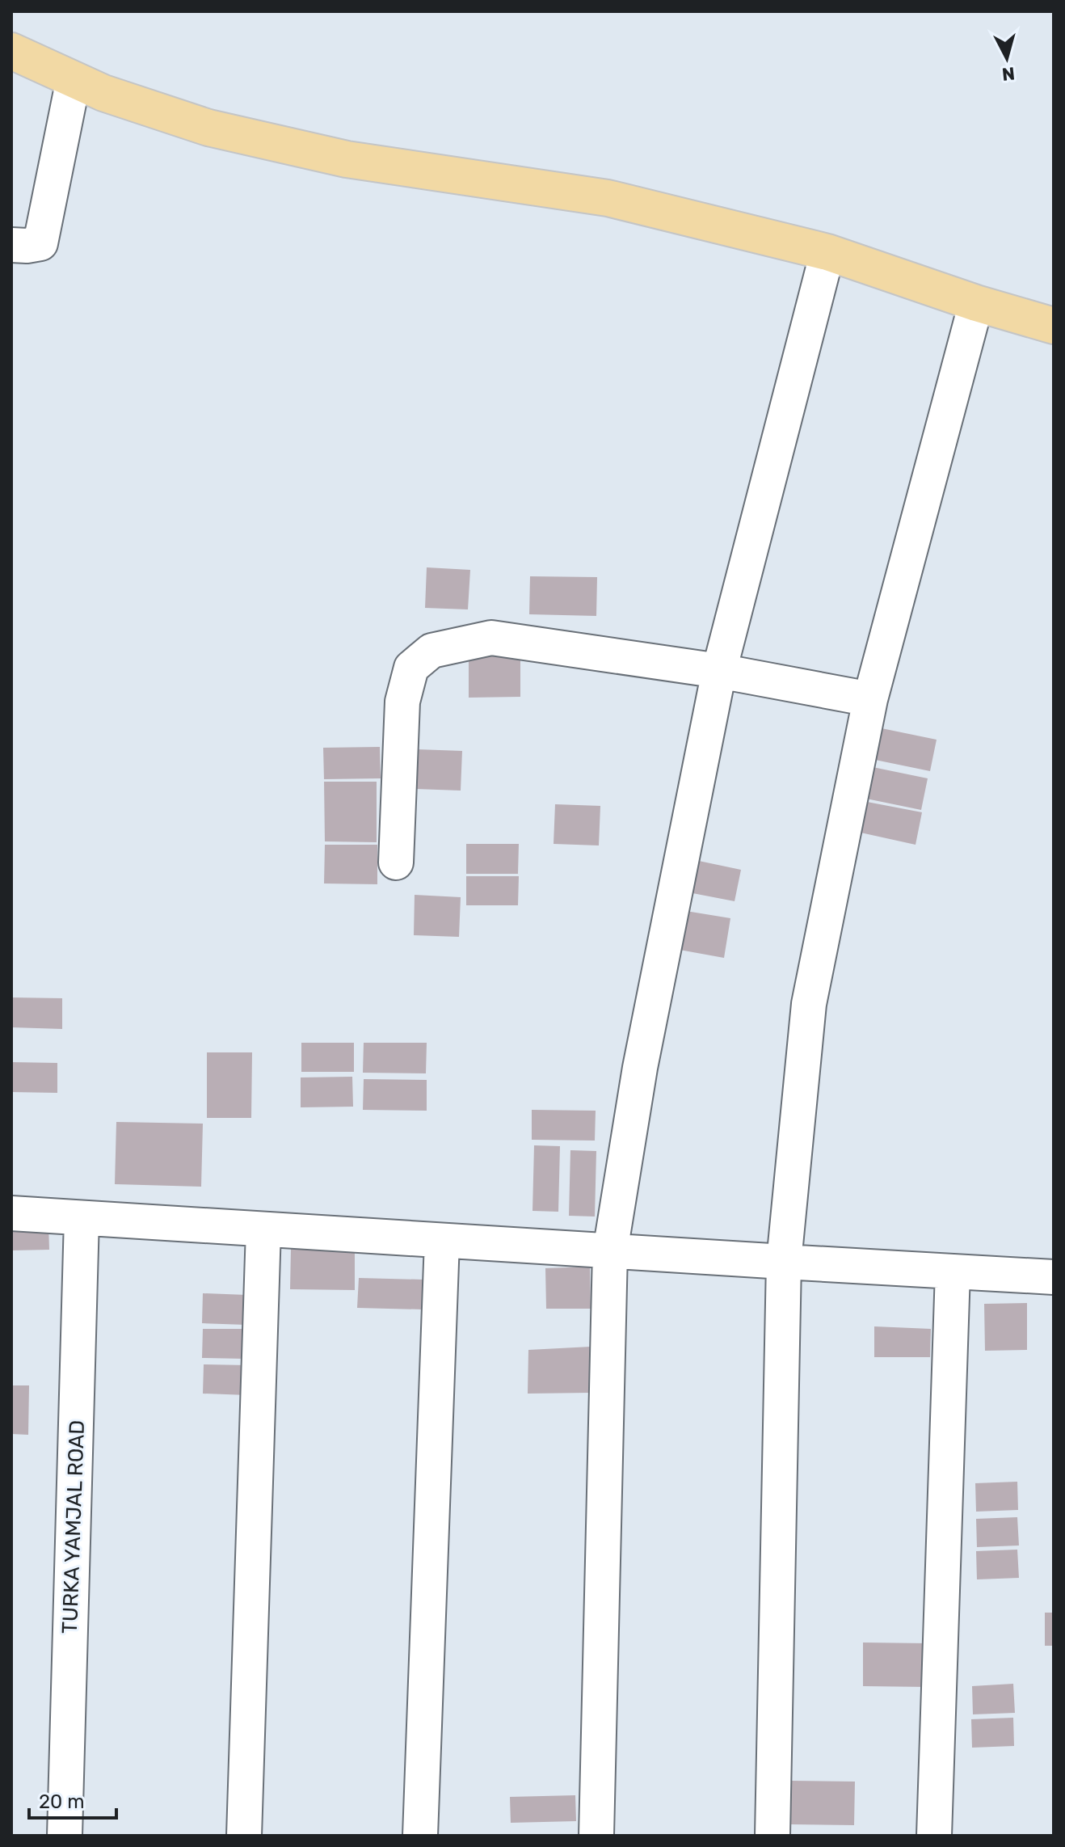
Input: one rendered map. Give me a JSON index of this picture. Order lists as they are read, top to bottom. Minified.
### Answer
{"streets":{"street":["TURKA YAMJAL ROAD"]},"scale_bar":"20 m","north":"bottom"}
